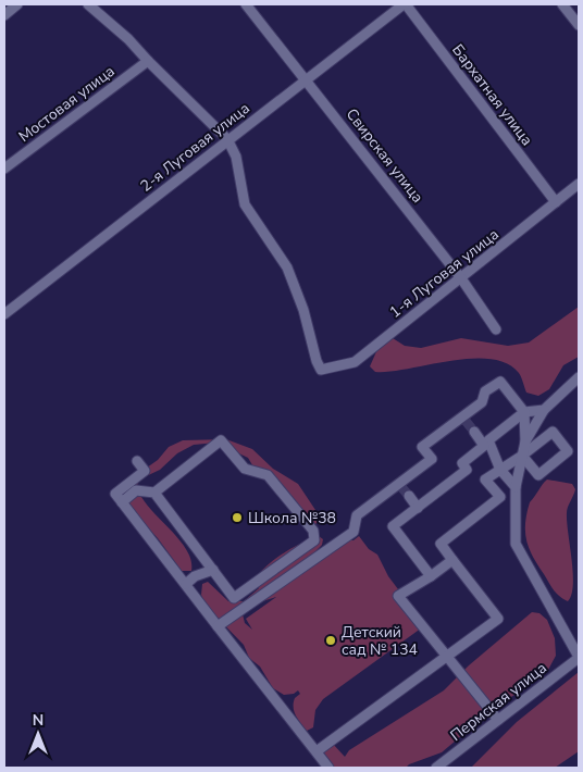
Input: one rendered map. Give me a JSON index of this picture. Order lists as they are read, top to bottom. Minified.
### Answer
{"streets":{"street":["Бархатная улица","Мостовая улица","2-я Луговая улица","Свирская улица","1-я Луговая улица","Пермская улица"]},"crossings":[["Бархатная улица","2-я Луговая улица"],["Бархатная улица","1-я Луговая улица"],["2-я Луговая улица","Свирская улица"],["2-я Луговая улица","1-я Луговая улица"],["Свирская улица","1-я Луговая улица"]],"places":["Школа №38","Детский сад № 134"],"north":"top"}
